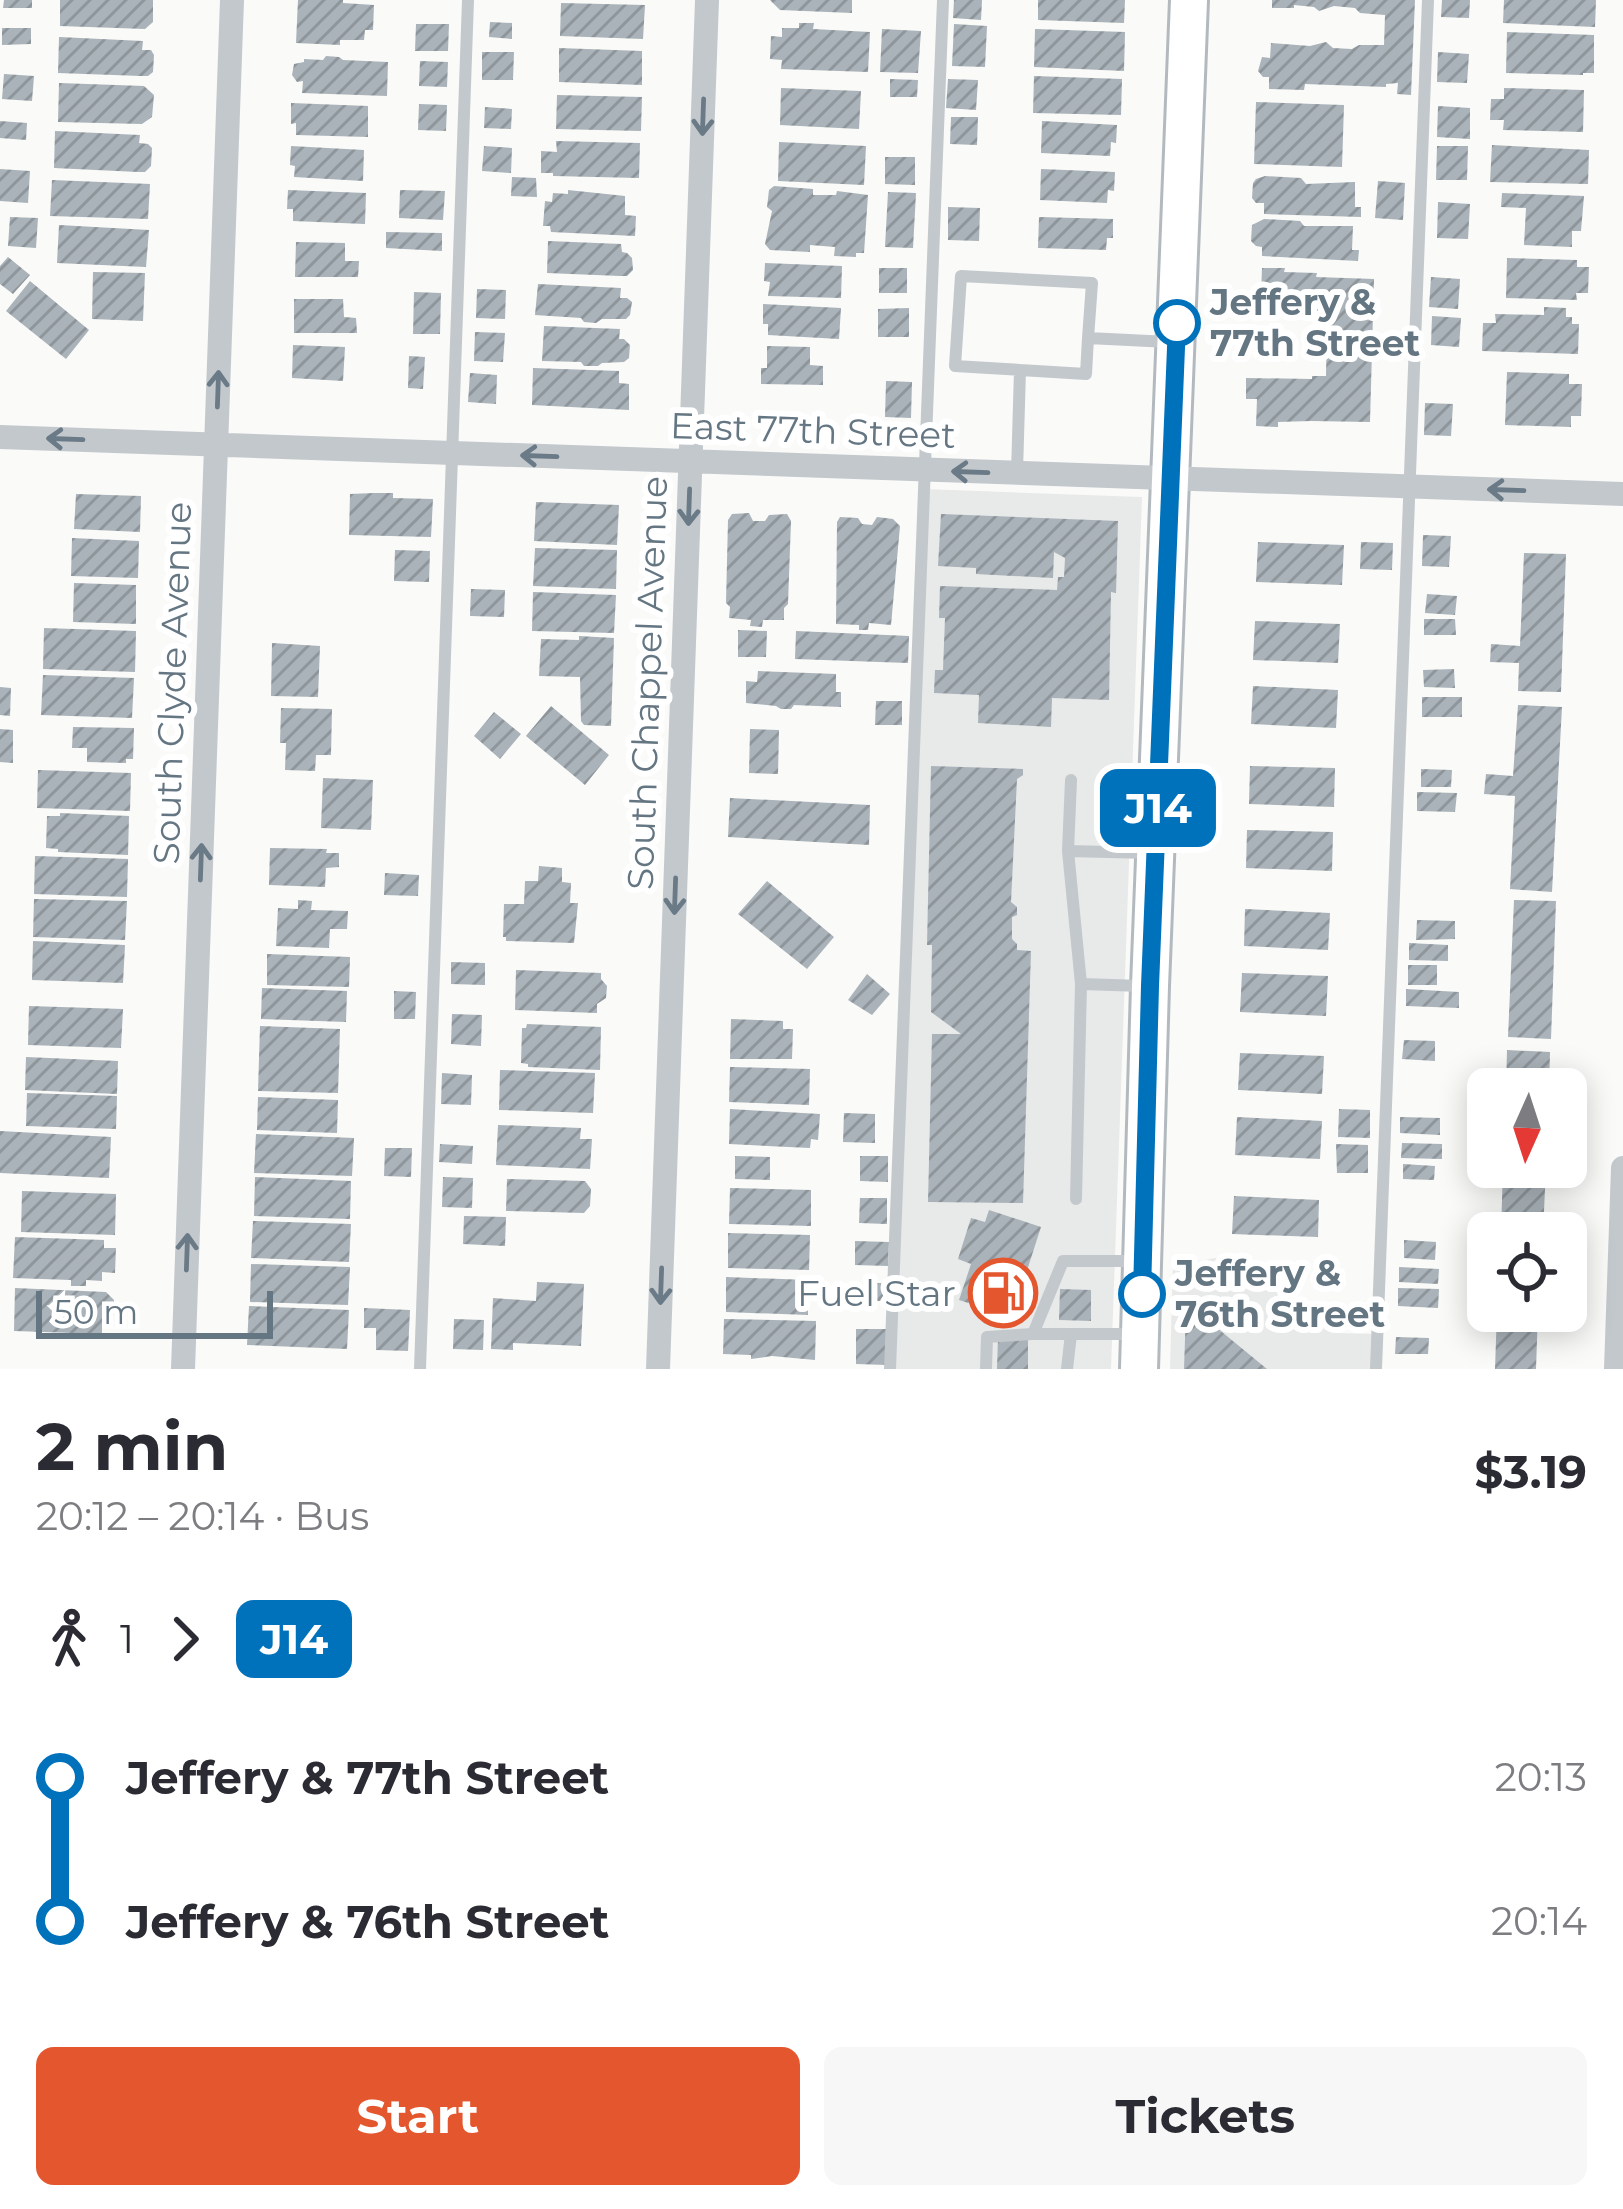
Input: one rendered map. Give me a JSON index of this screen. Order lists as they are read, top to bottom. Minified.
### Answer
{"streets":{"street":["East 77th Street","South Clyde Avenue","South Chappel Avenue"]},"crossings":[["East 77th Street","South Clyde Avenue"],["East 77th Street","South Chappel Avenue"]],"one_way":["East 77th Street","South Clyde Avenue","South Chappel Avenue"],"places":{"other":["Jeffery & 77th Street","Jeffery & 76th Street"],"fuel station":["Fuel Star"]},"lines":["bus line J14"],"scale_bar":"50 m","north":"bottom","page":{"on_map":"J14","scale":"50 m","heading":["2 min","20:12 – 20:14 · Bus","$3.19"],"legs":["1","J14"],"list":[{"name":"Jeffery & 77th Street","value":"20:13"},{"name":"Jeffery & 76th Street","value":"20:14"}],"buttons":["Start","Tickets"]}}
